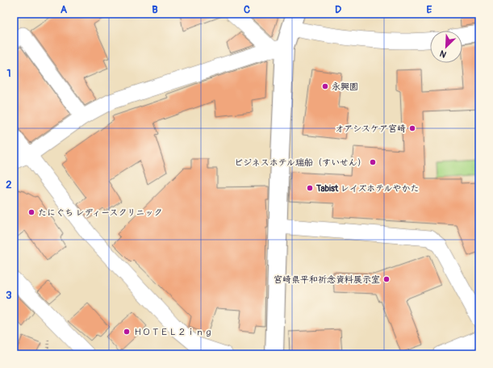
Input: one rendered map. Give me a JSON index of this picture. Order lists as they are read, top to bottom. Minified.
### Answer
{"places":["永興園","オアシスケア宮崎","ビジネスホテル瑞船（すいせん）","Tabist レイズホテルやかた","たにぐち レディースクリニック","宮崎県平和祈念資料展示室","ＨＯＴＥＬ２ｉｎｇ"],"north":"bottom left","grid":{"columns":["A","B","C","D","E"],"rows":["1","2","3"]}}
